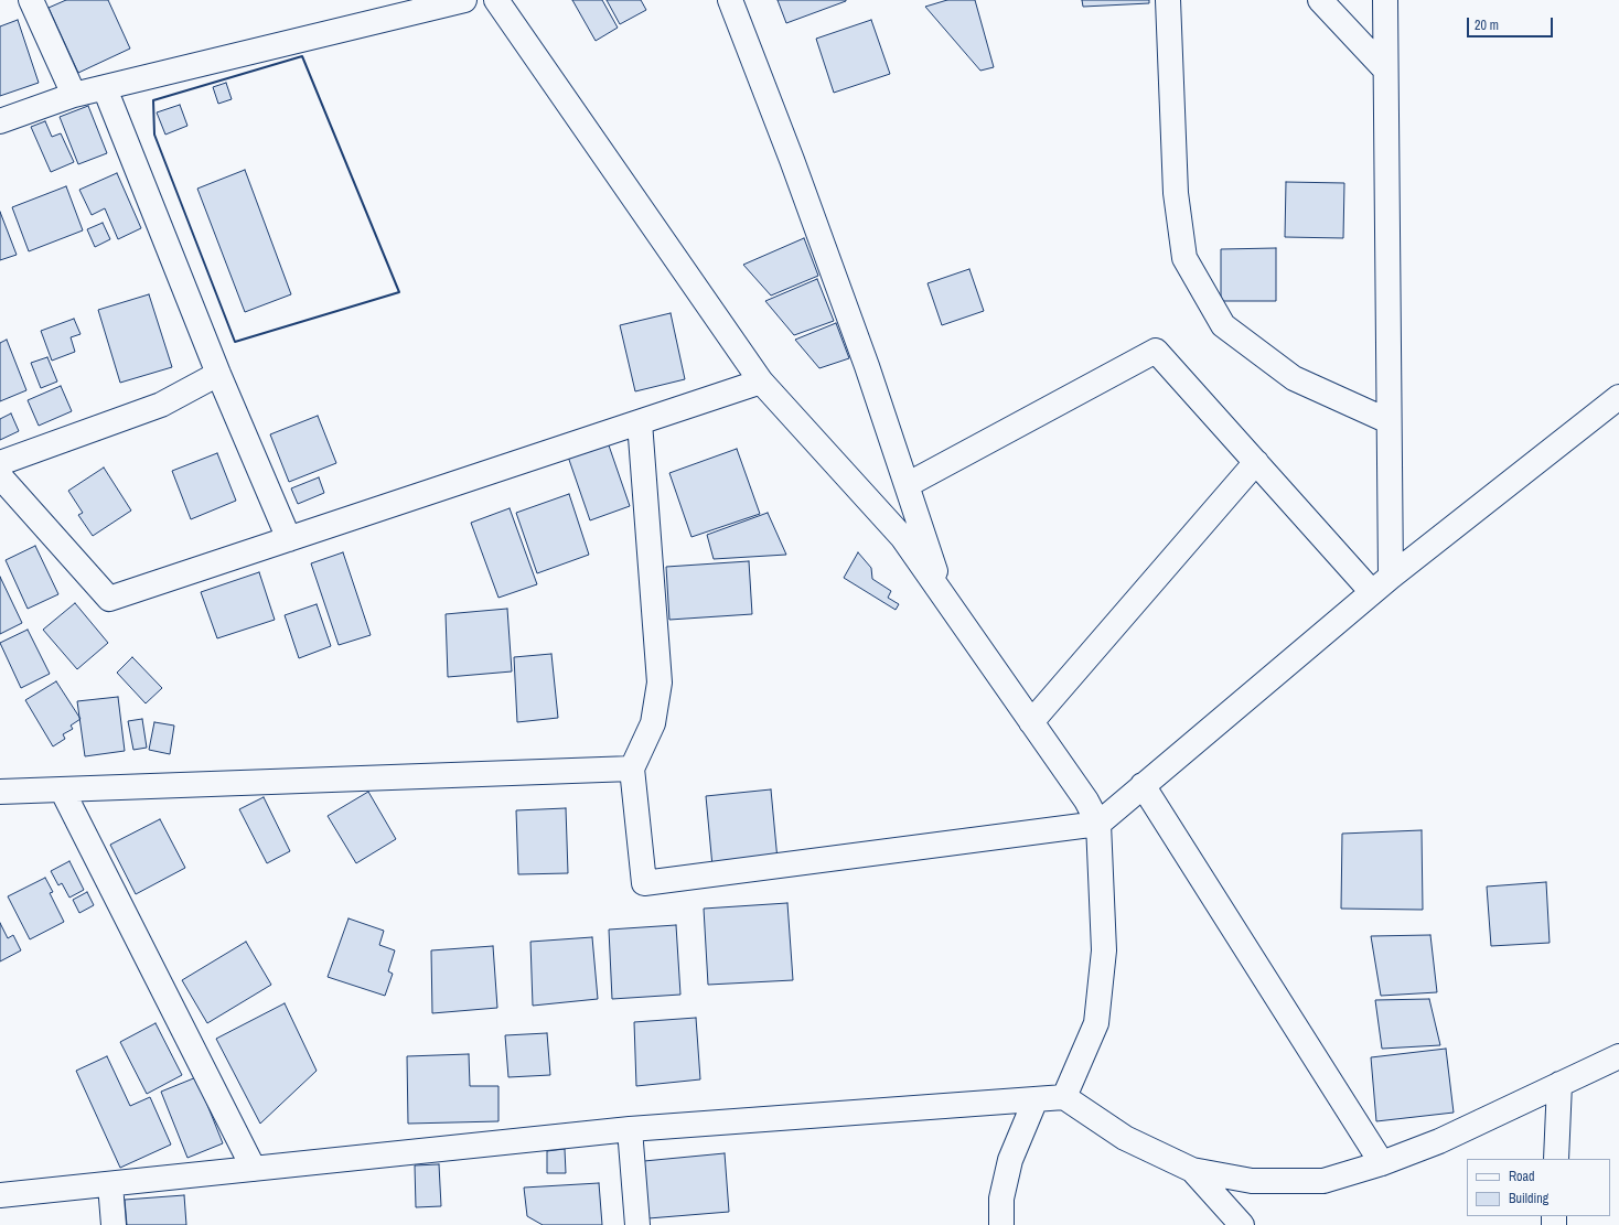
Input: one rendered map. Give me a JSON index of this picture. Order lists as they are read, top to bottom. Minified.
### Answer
{"legend":["Road","Building"],"scale_bar":"20 m"}
